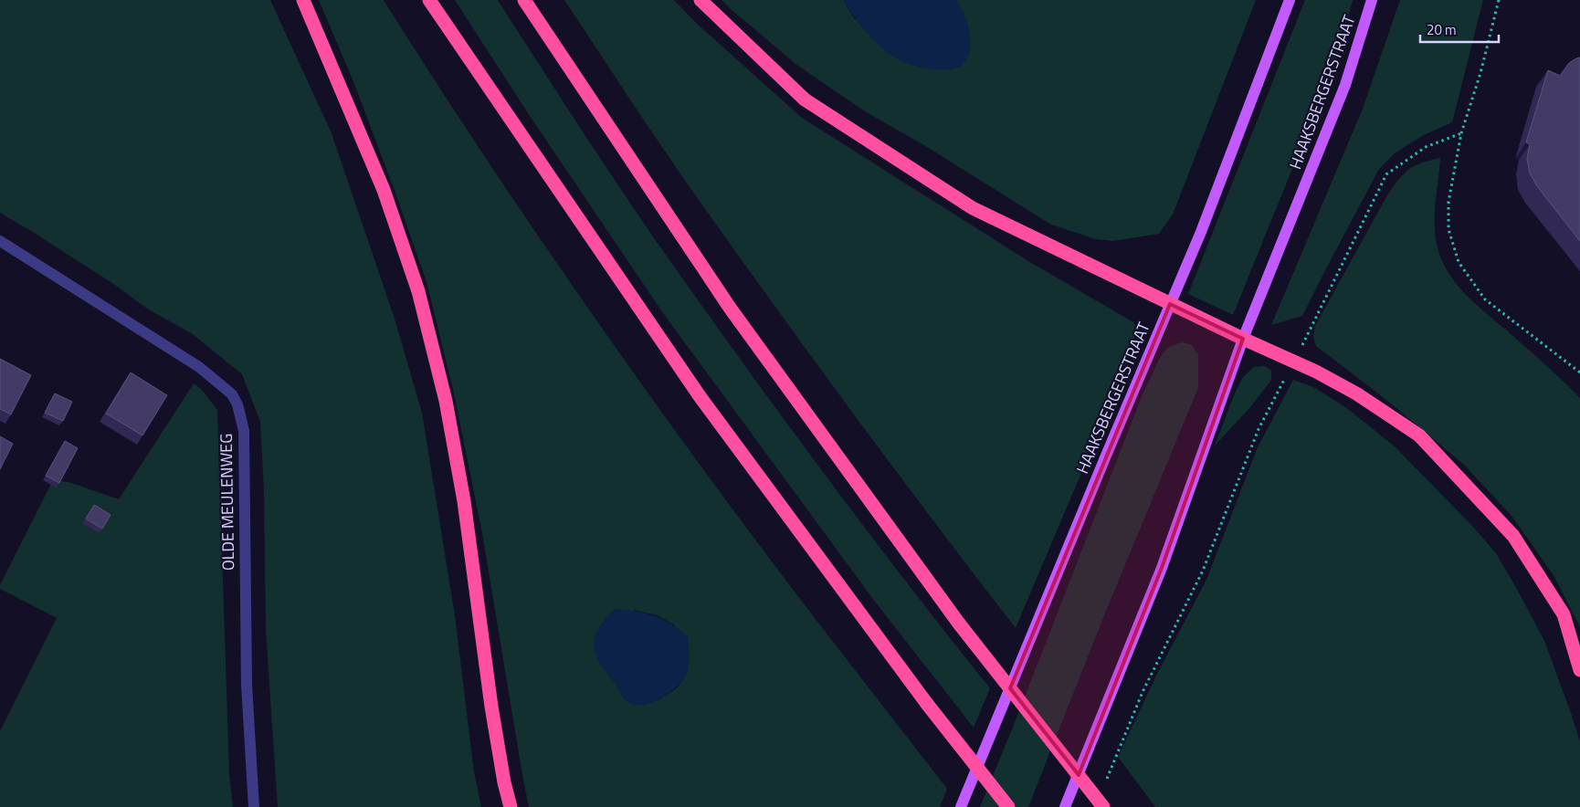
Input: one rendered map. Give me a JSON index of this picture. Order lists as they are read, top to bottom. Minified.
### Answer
{"streets":{"main road":["HAAKSBERGERSTRAAT"],"street":["OLDE MEULENWEG"]},"scale_bar":"20 m"}
